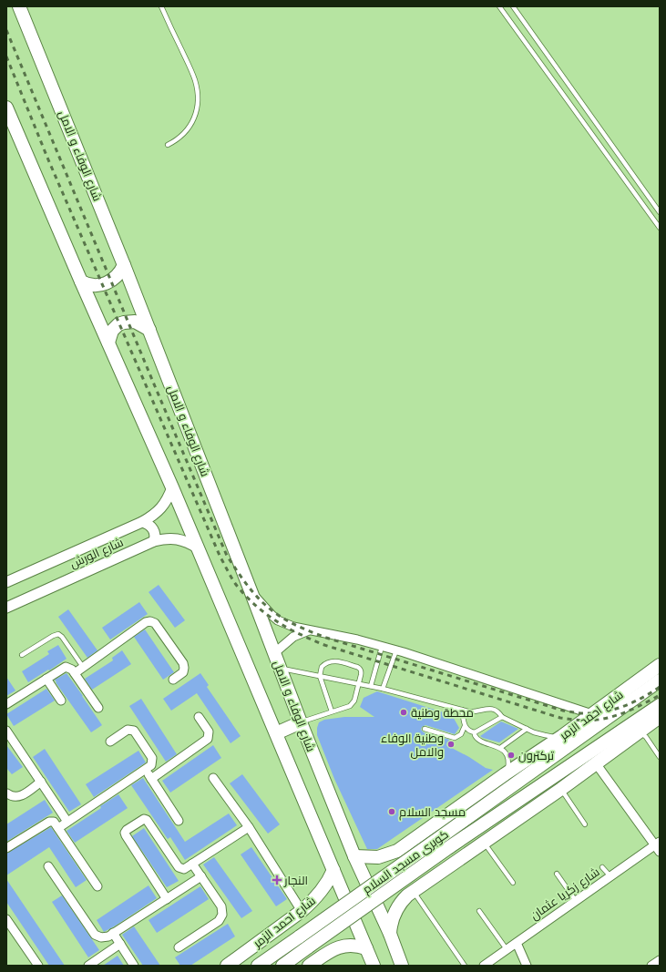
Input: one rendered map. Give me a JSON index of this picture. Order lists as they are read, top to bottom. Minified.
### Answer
{"streets":{"main road":["شارع الوفاء و الامل","شارع احمد الزمر","كوبرى مسجد السلام"],"street":["شارع الورش","شارع زكريا عثمان"]},"crossings":[["شارع الوفاء و الامل","شارع احمد الزمر"]],"places":{"other":["محطة وطنية","وطنية الوفاء والامل","تركترون","مسجد السلام"],"health":["النجار"]}}
